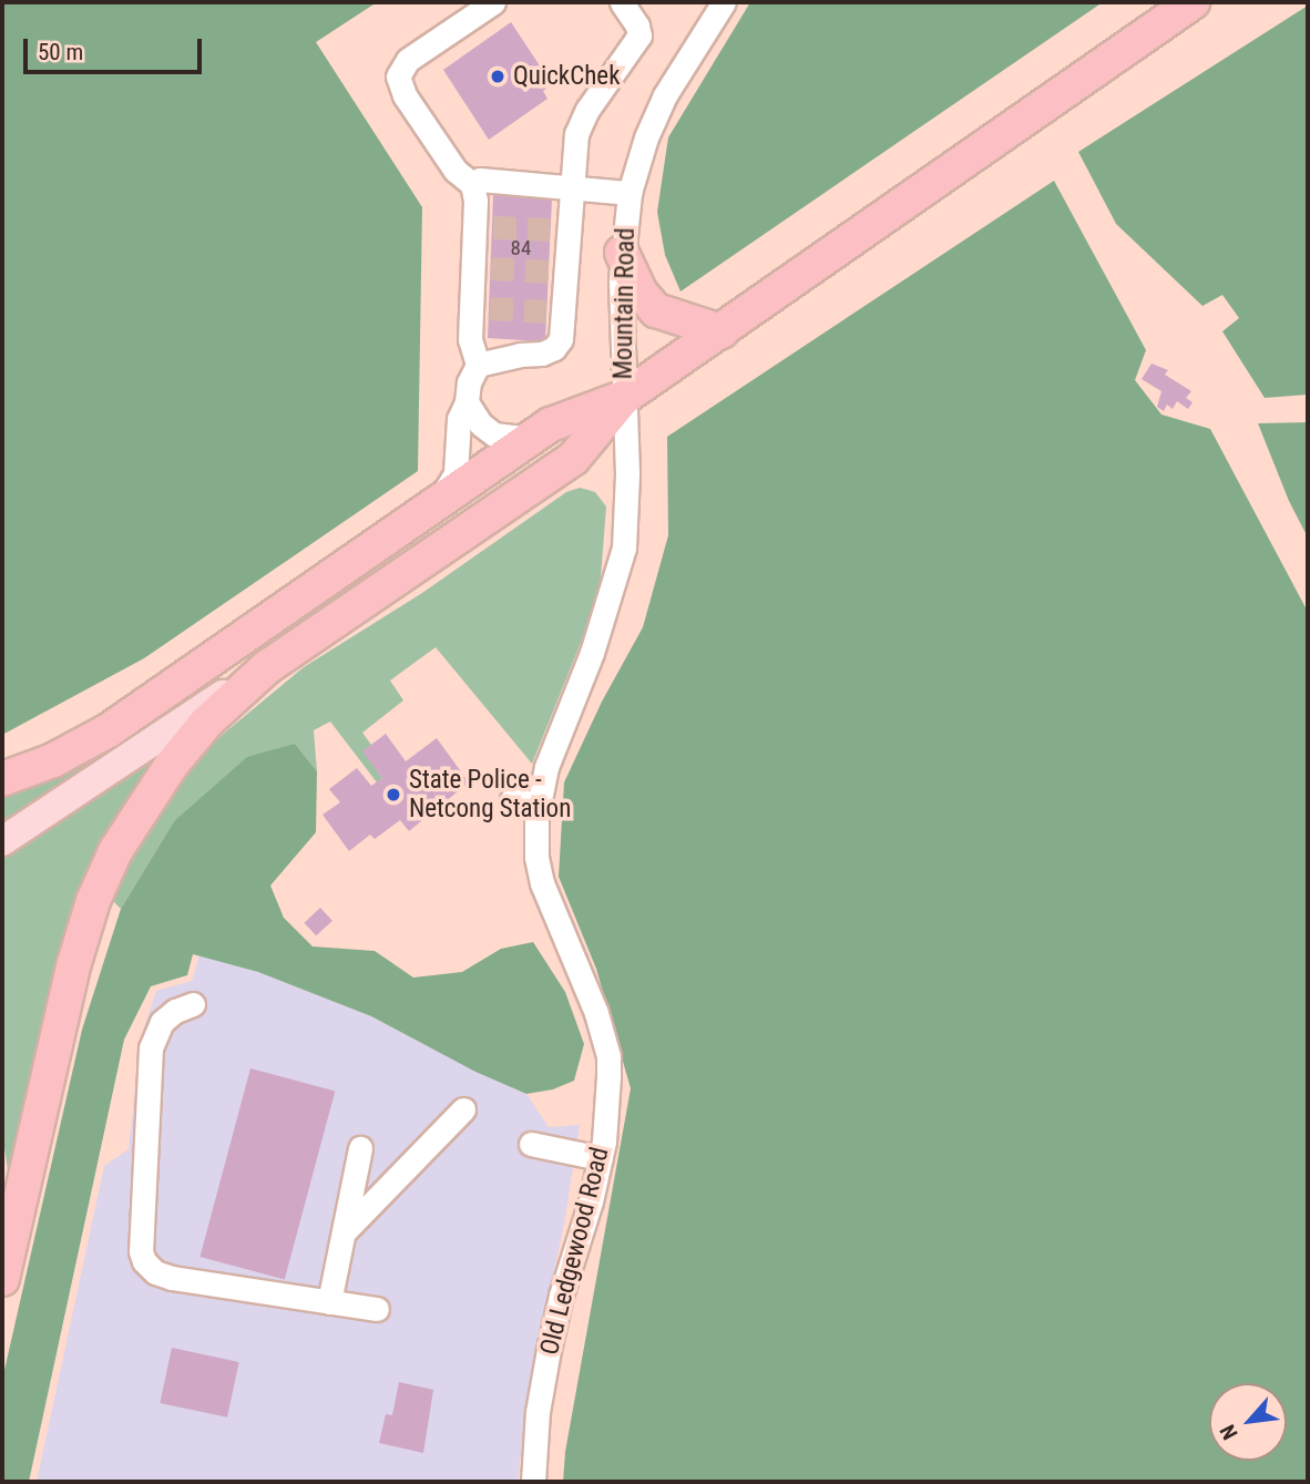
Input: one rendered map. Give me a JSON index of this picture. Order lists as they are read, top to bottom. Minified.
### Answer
{"streets":{"street":["Mountain Road","Old Ledgewood Road"]},"crossings":[["Mountain Road","Old Ledgewood Road"]],"places":["QuickChek","State Police - Netcong Station"],"house_numbers":["84"],"scale_bar":"50 m","north":"bottom left"}
